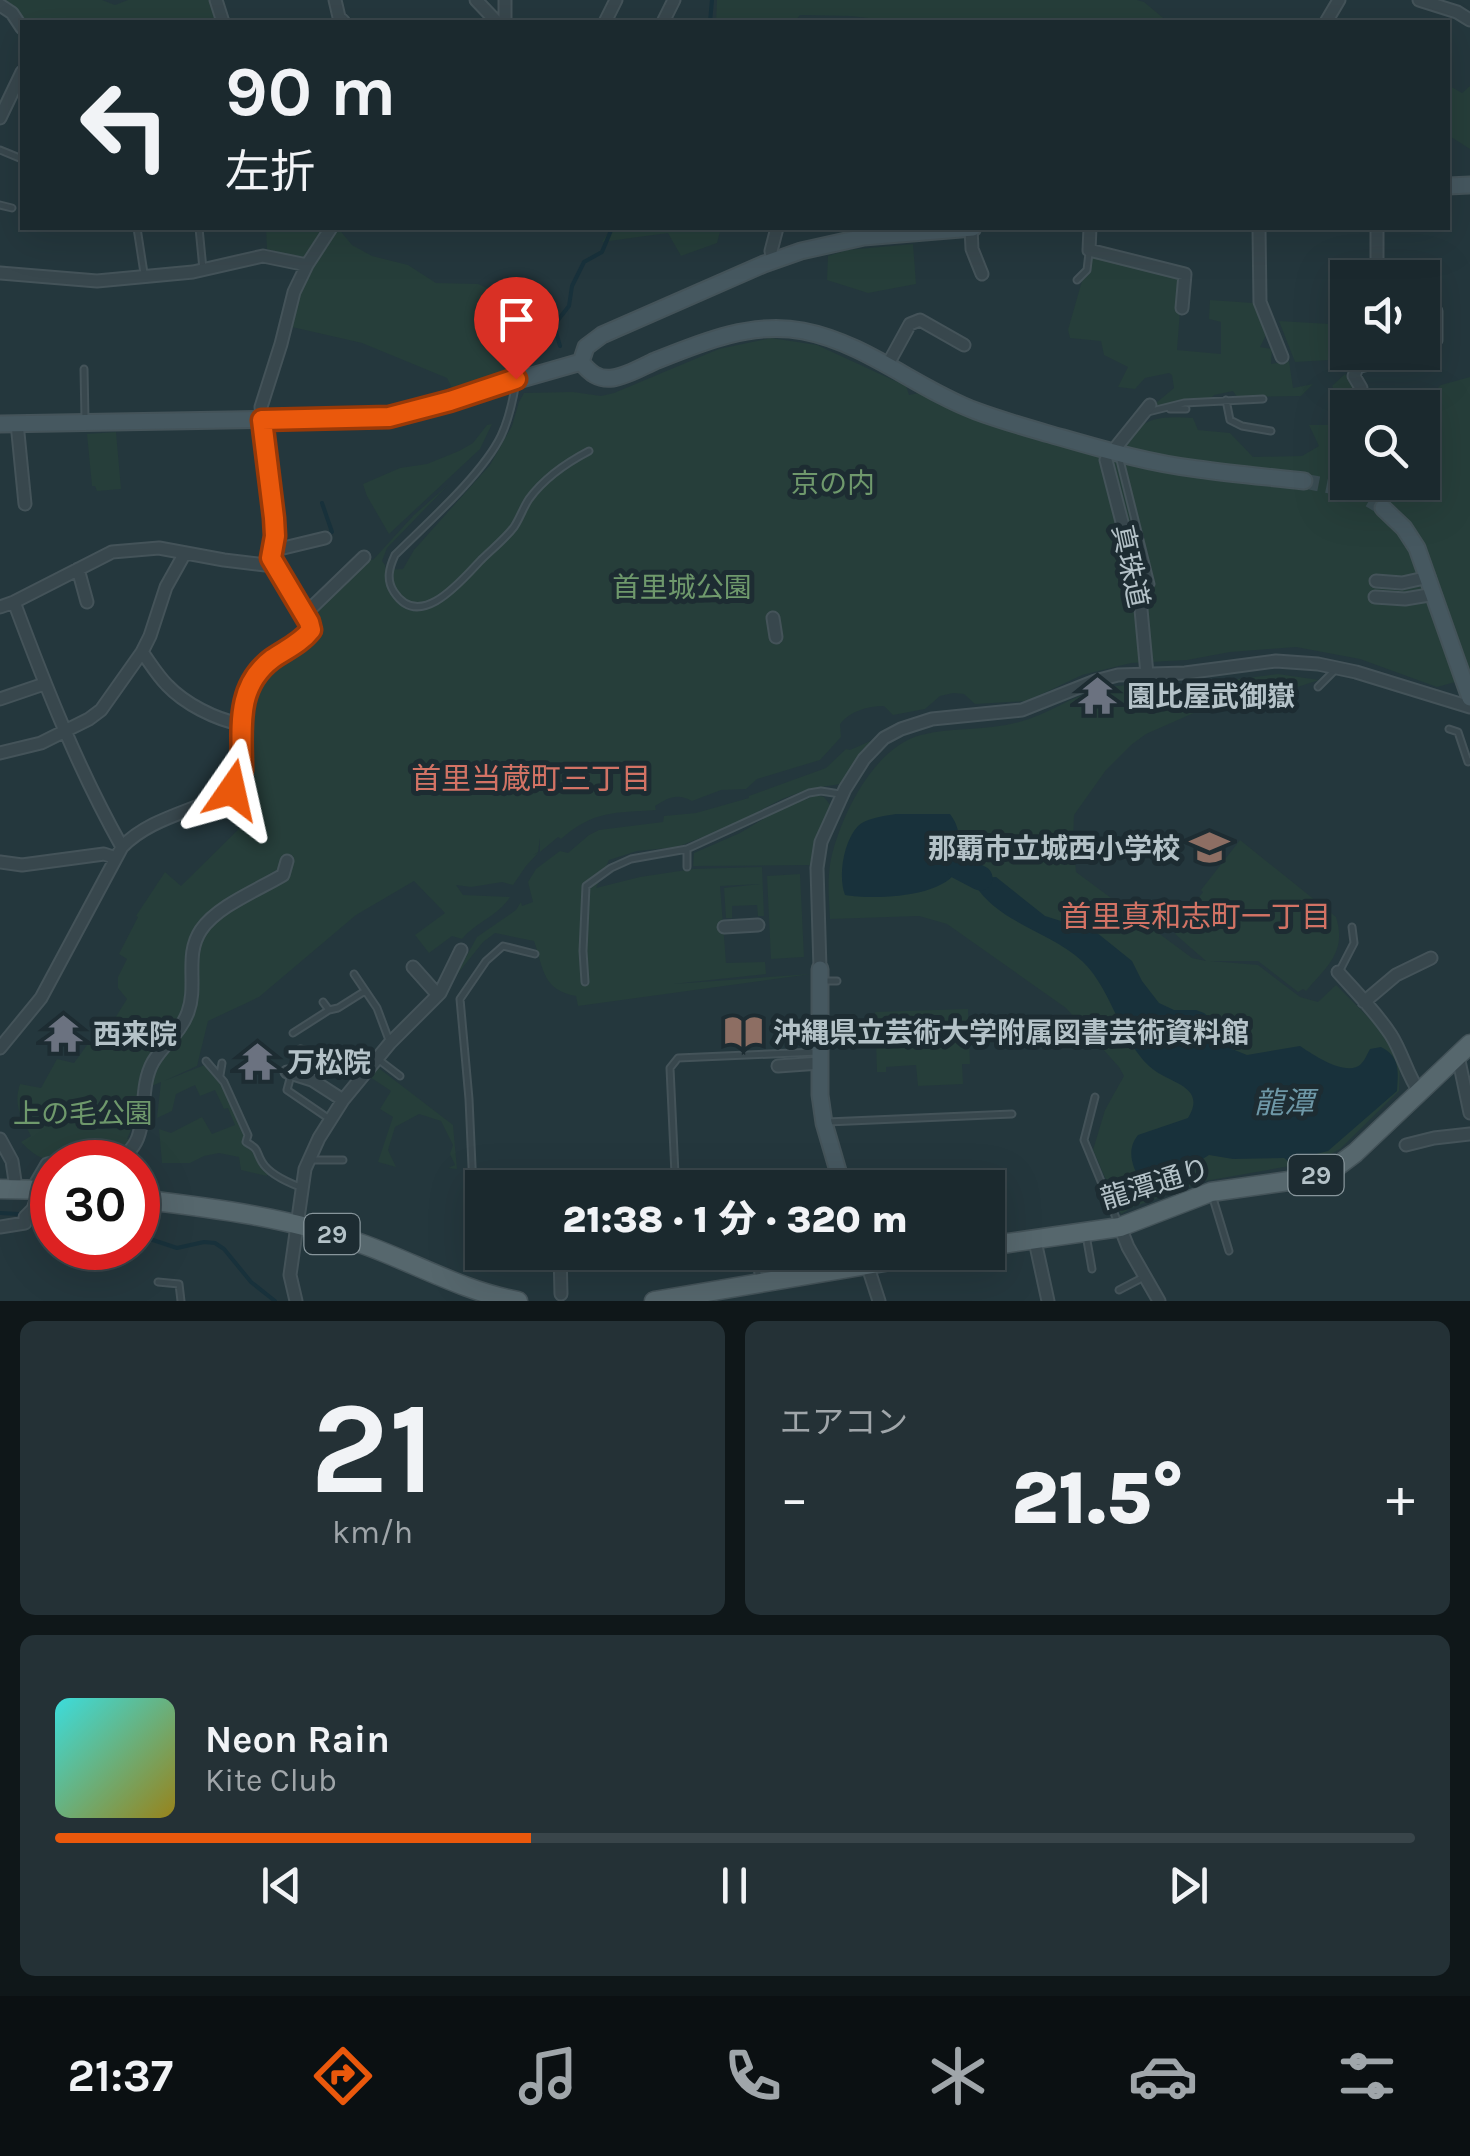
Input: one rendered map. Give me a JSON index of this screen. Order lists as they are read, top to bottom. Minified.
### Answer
{"streets":{"main road":["29","龍潭通り"],"street":["真珠道"]},"districts":["首里当蔵町三丁目","首里真和志町一丁目"],"water":["龍潭"],"parks":["京の内","首里城公園","上の毛公園"],"places":{"temple":["園比屋武御嶽","西来院","万松院"],"school or university":["那覇市立城西小学校"],"library":["沖縄県立芸術大学附属図書芸術資料館"]},"page":{"turn":["90 m","左折"],"limit":"30","trip":"21:38 · 1 分 · 320 m","tile":[["21","km/h"],"エアコン"],"heat":["−","21.5°","+"],"song":["Neon Rain","Kite Club"],"tabs":"21:37"}}
